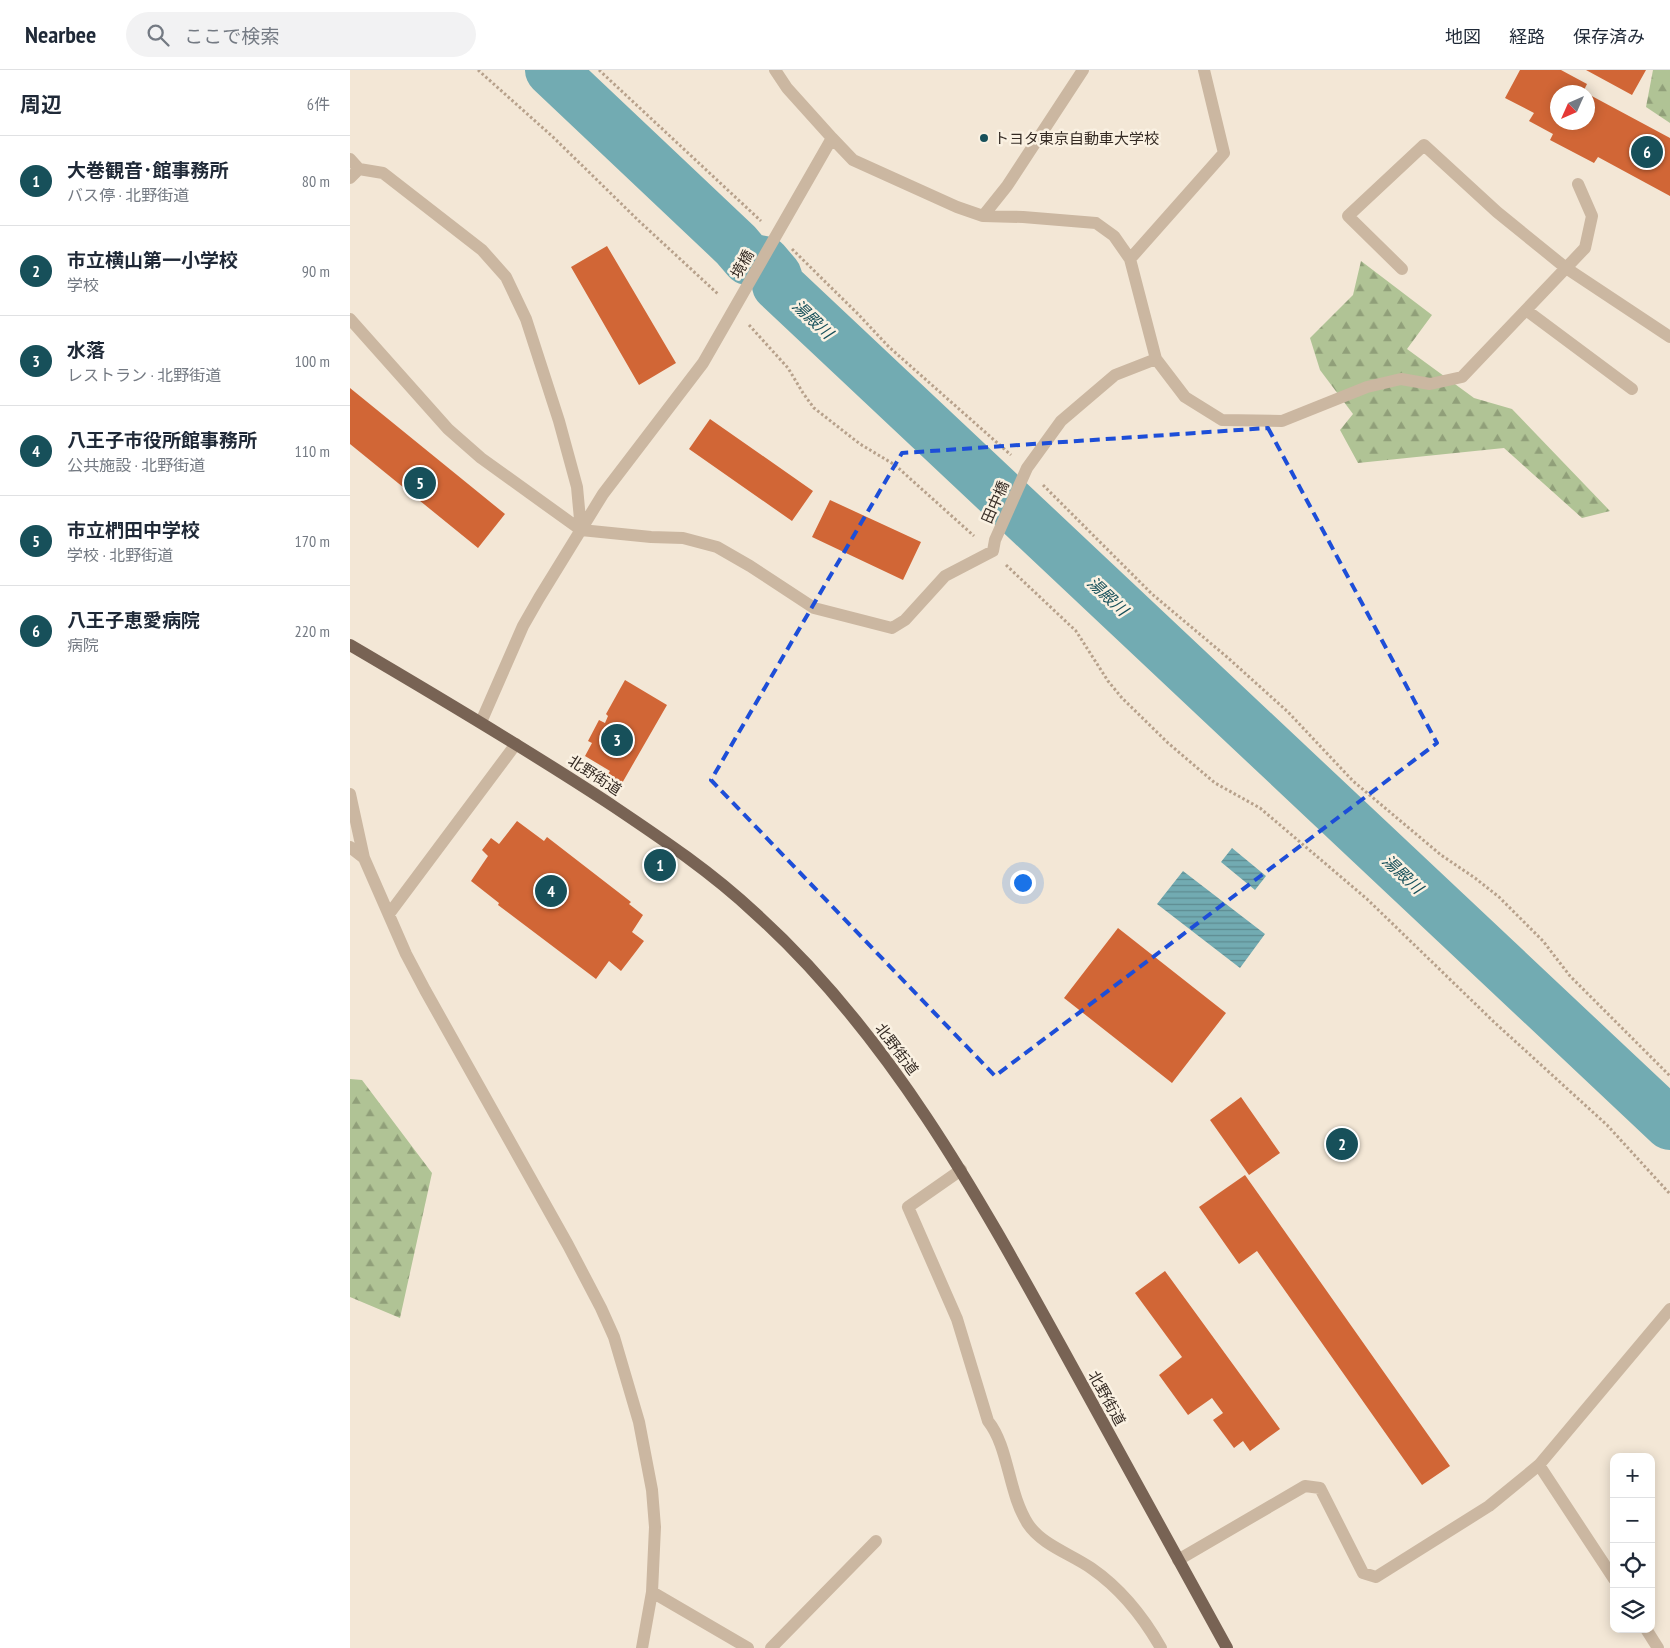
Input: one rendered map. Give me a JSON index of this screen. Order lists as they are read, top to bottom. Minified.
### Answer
{"streets":{"main road":["北野街道"],"street":["境橋","田中橋"]},"crossings":[["境橋","北野街道"]],"water":["湯殿川"],"places":["トヨタ東京自動車大学校"],"north":"bottom left","page":{"header":"Nearbee","search":"ここで検索","nav":["地図","経路","保存済み"],"heading":["周辺","6件"],"pins":["6","5","3","1","4","2"],"list":[{"mark":"1","name":"大巻観音･館事務所","note":"バス停 · 北野街道","value":"80 m"},{"mark":"2","name":"市立横山第一小学校","note":"学校","value":"90 m"},{"mark":"3","name":"水落","note":"レストラン · 北野街道","value":"100 m"},{"mark":"4","name":"八王子市役所館事務所","note":"公共施設 · 北野街道","value":"110 m"},{"mark":"5","name":"市立椚田中学校","note":"学校 · 北野街道","value":"170 m"},{"mark":"6","name":"八王子恵愛病院","note":"病院","value":"220 m"}],"map_buttons":["+","−"]}}
